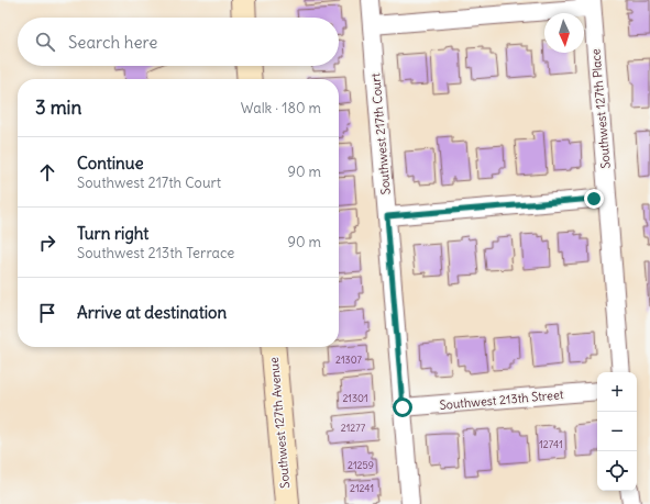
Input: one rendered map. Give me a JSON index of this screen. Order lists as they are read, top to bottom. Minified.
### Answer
{"streets":{"street":["Southwest 127th Place","Southwest 217th Court","Southwest 213th Street","Southwest 127th Avenue"]},"crossings":[["Southwest 217th Court","Southwest 213th Street"]],"house_numbers":["21307","21301","21277","12741","21259","21241"],"north":"bottom","page":{"search":"Search here","heading":["3 min","Walk · 180 m"],"list":[["Continue","Southwest 217th Court","90 m"],["Turn right","Southwest 213th Terrace","90 m"],"Arrive at destination"],"map_buttons":["+","−"]}}
